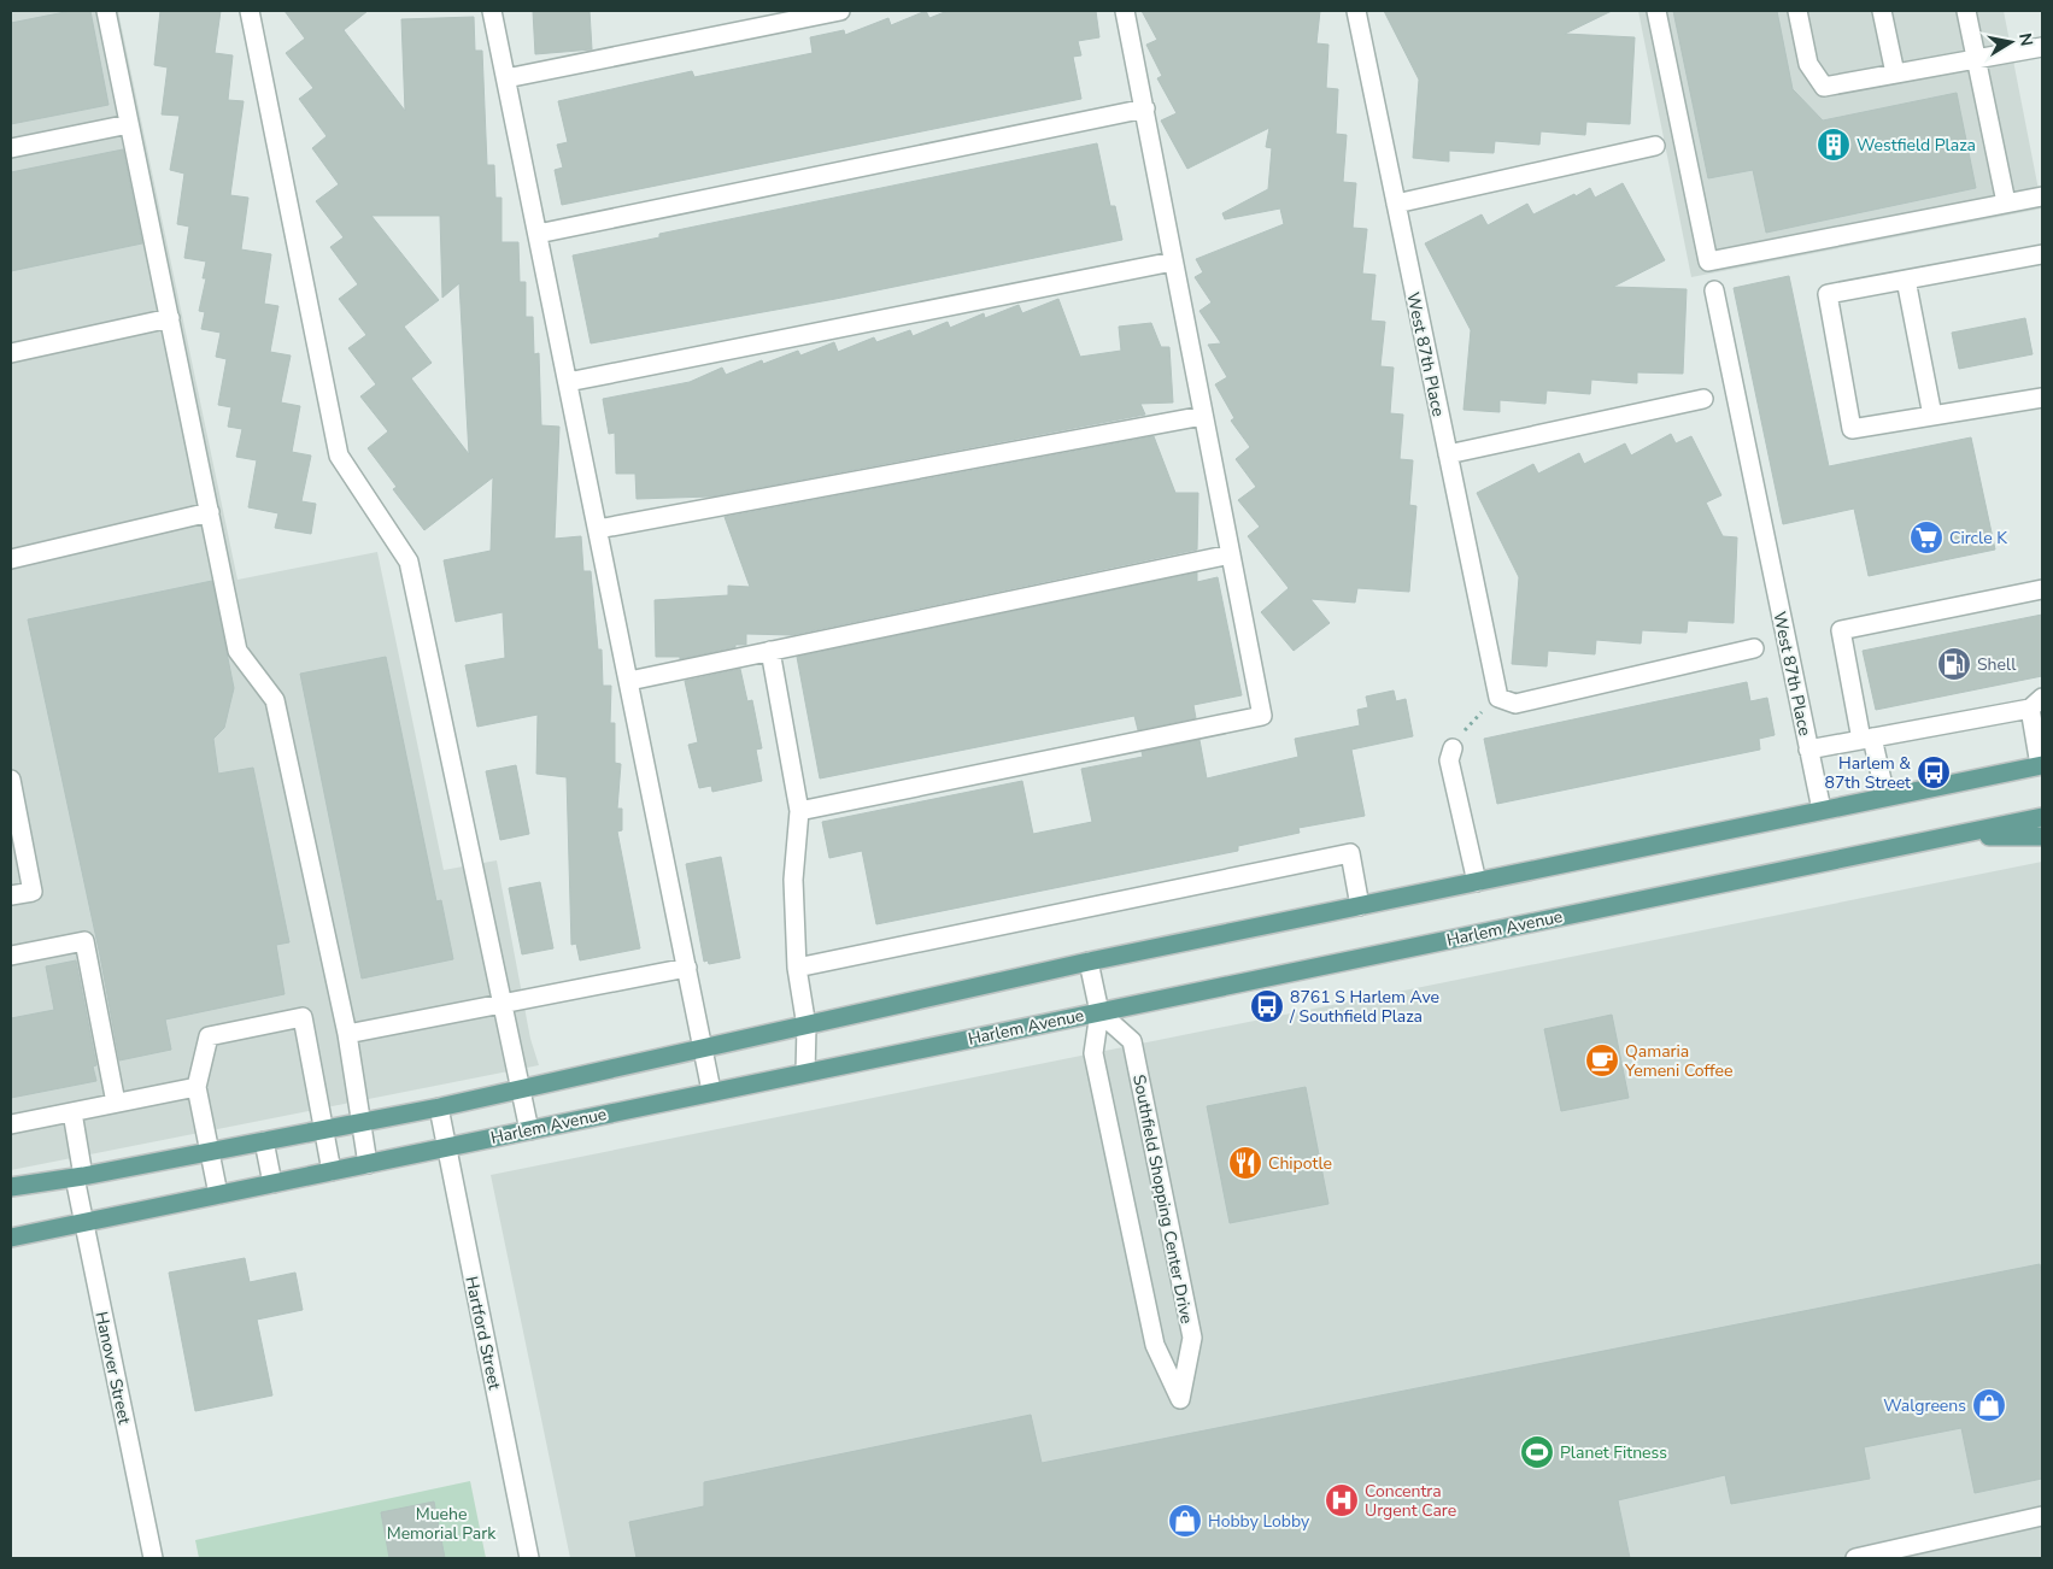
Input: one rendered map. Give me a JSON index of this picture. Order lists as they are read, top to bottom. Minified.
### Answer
{"streets":{"main road":["Harlem Avenue"],"street":["West 87th Place","Southfield Shopping Center Drive","Hartford Street","Hanover Street"]},"crossings":[["Harlem Avenue","Southfield Shopping Center Drive"],["Harlem Avenue","Hartford Street"],["Harlem Avenue","Hanover Street"]],"parks":["Muehe Memorial Park"],"places":{"building":["Westfield Plaza"],"supermarket":["Circle K"],"fuel station":["Shell"],"bus stop":["Harlem & 87th Street","8761 S Harlem Ave / Southfield Plaza"],"cafe":["Qamaria Yemeni Coffee"],"restaurant":["Chipotle"],"shop":["Walgreens","Hobby Lobby"],"sports":["Planet Fitness"],"hospital":["Concentra Urgent Care"]},"north":"right"}
